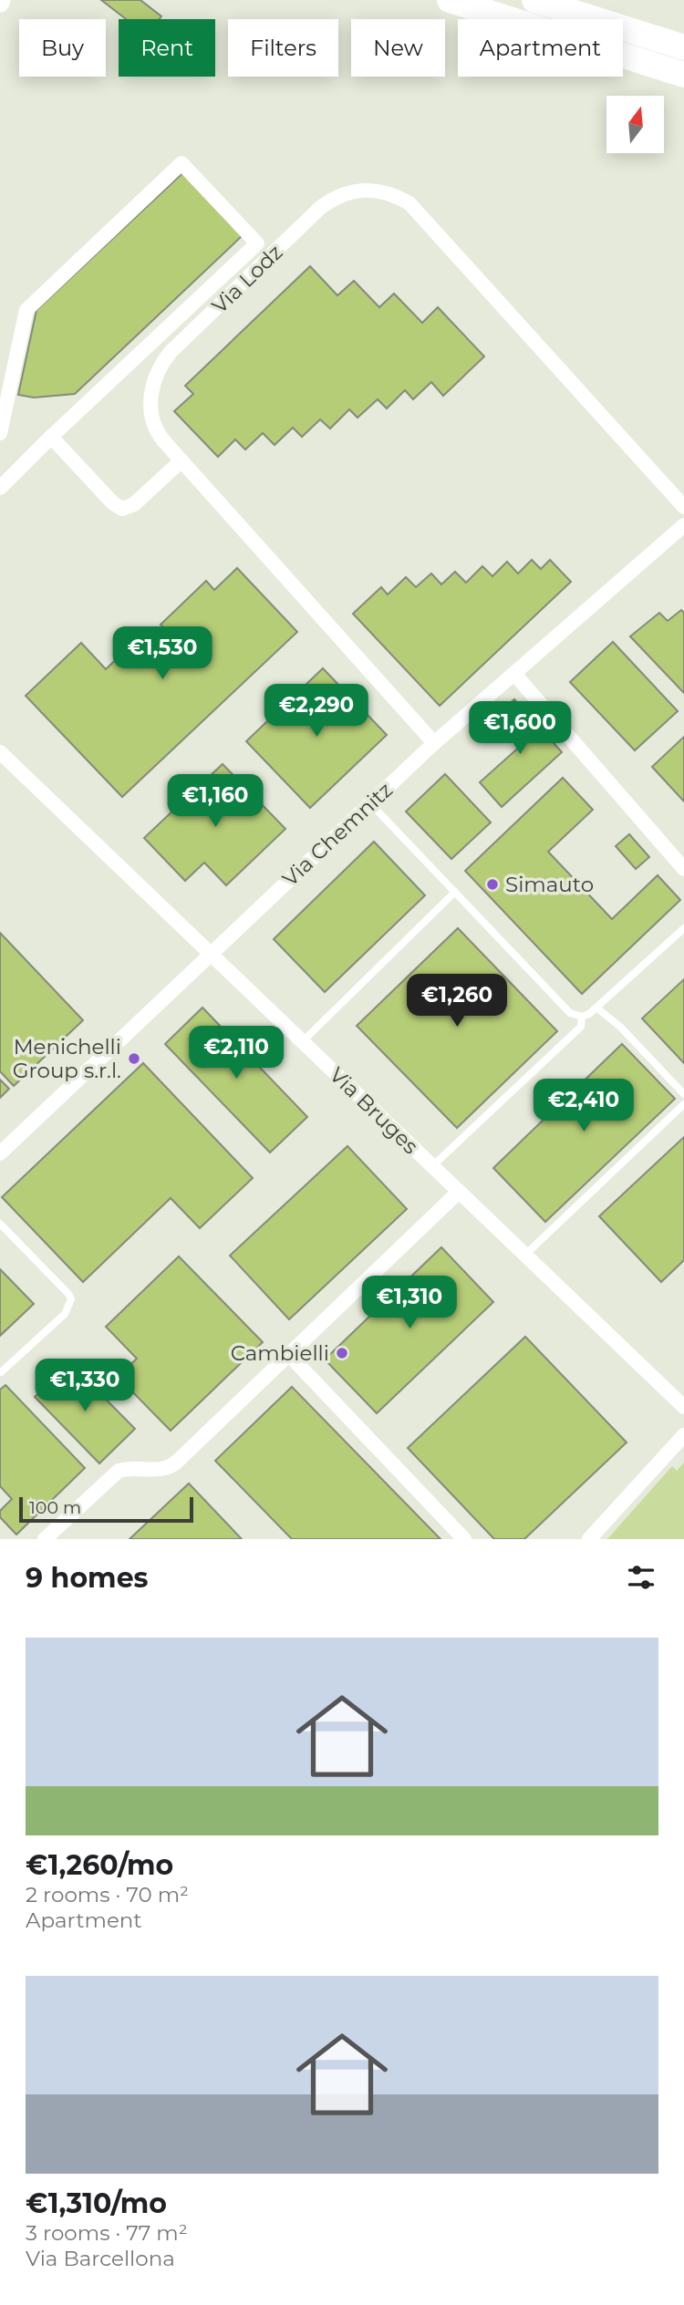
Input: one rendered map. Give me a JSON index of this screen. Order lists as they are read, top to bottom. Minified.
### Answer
{"streets":{"street":["Via Lodz","Via Chemnitz","Via Bruges"]},"crossings":[["Via Lodz","Via Chemnitz"],["Via Chemnitz","Via Bruges"]],"places":["Simauto","Menichelli Group s.r.l.","Cambielli"],"scale_bar":"100 m","north":"top","page":{"chip":["Buy","Rent","Filters","New","Apartment"],"price":["€1,530","€2,290","€1,600","€1,160","€1,260","€2,110","€2,410","€1,310","€1,330"],"scale":"100 m","heading":"9 homes","list":[{"name":"€1,260/mo","note":"2 rooms · 70 m² · Apartment"},{"name":"€1,310/mo","note":"3 rooms · 77 m² · Via Barcellona"}]}}
